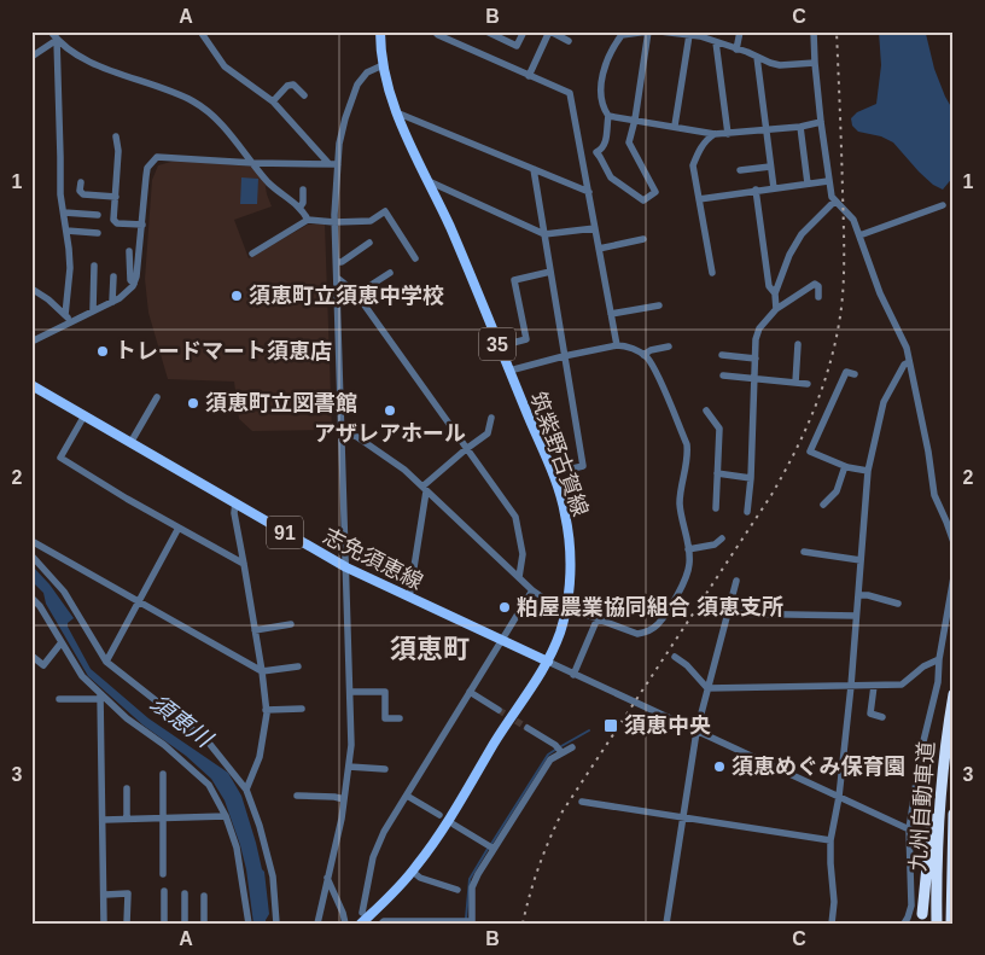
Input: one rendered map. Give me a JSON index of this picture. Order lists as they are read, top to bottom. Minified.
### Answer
{"streets":{"highway":["九州自動車道"],"main road":["35","筑紫野古賀線","91","志免須恵線"]},"crossings":[["筑紫野古賀線","志免須恵線"]],"districts":["須恵町"],"water":["須恵川"],"places":{"other":["須恵町立須恵中学校","トレードマート須恵店","須恵町立図書館","アザレアホール","粕屋農業協同組合 須恵支所","須恵めぐみ保育園"],"transit":["須恵中央"]},"grid":{"columns":["A","B","C"],"rows":["1","2","3"]}}
